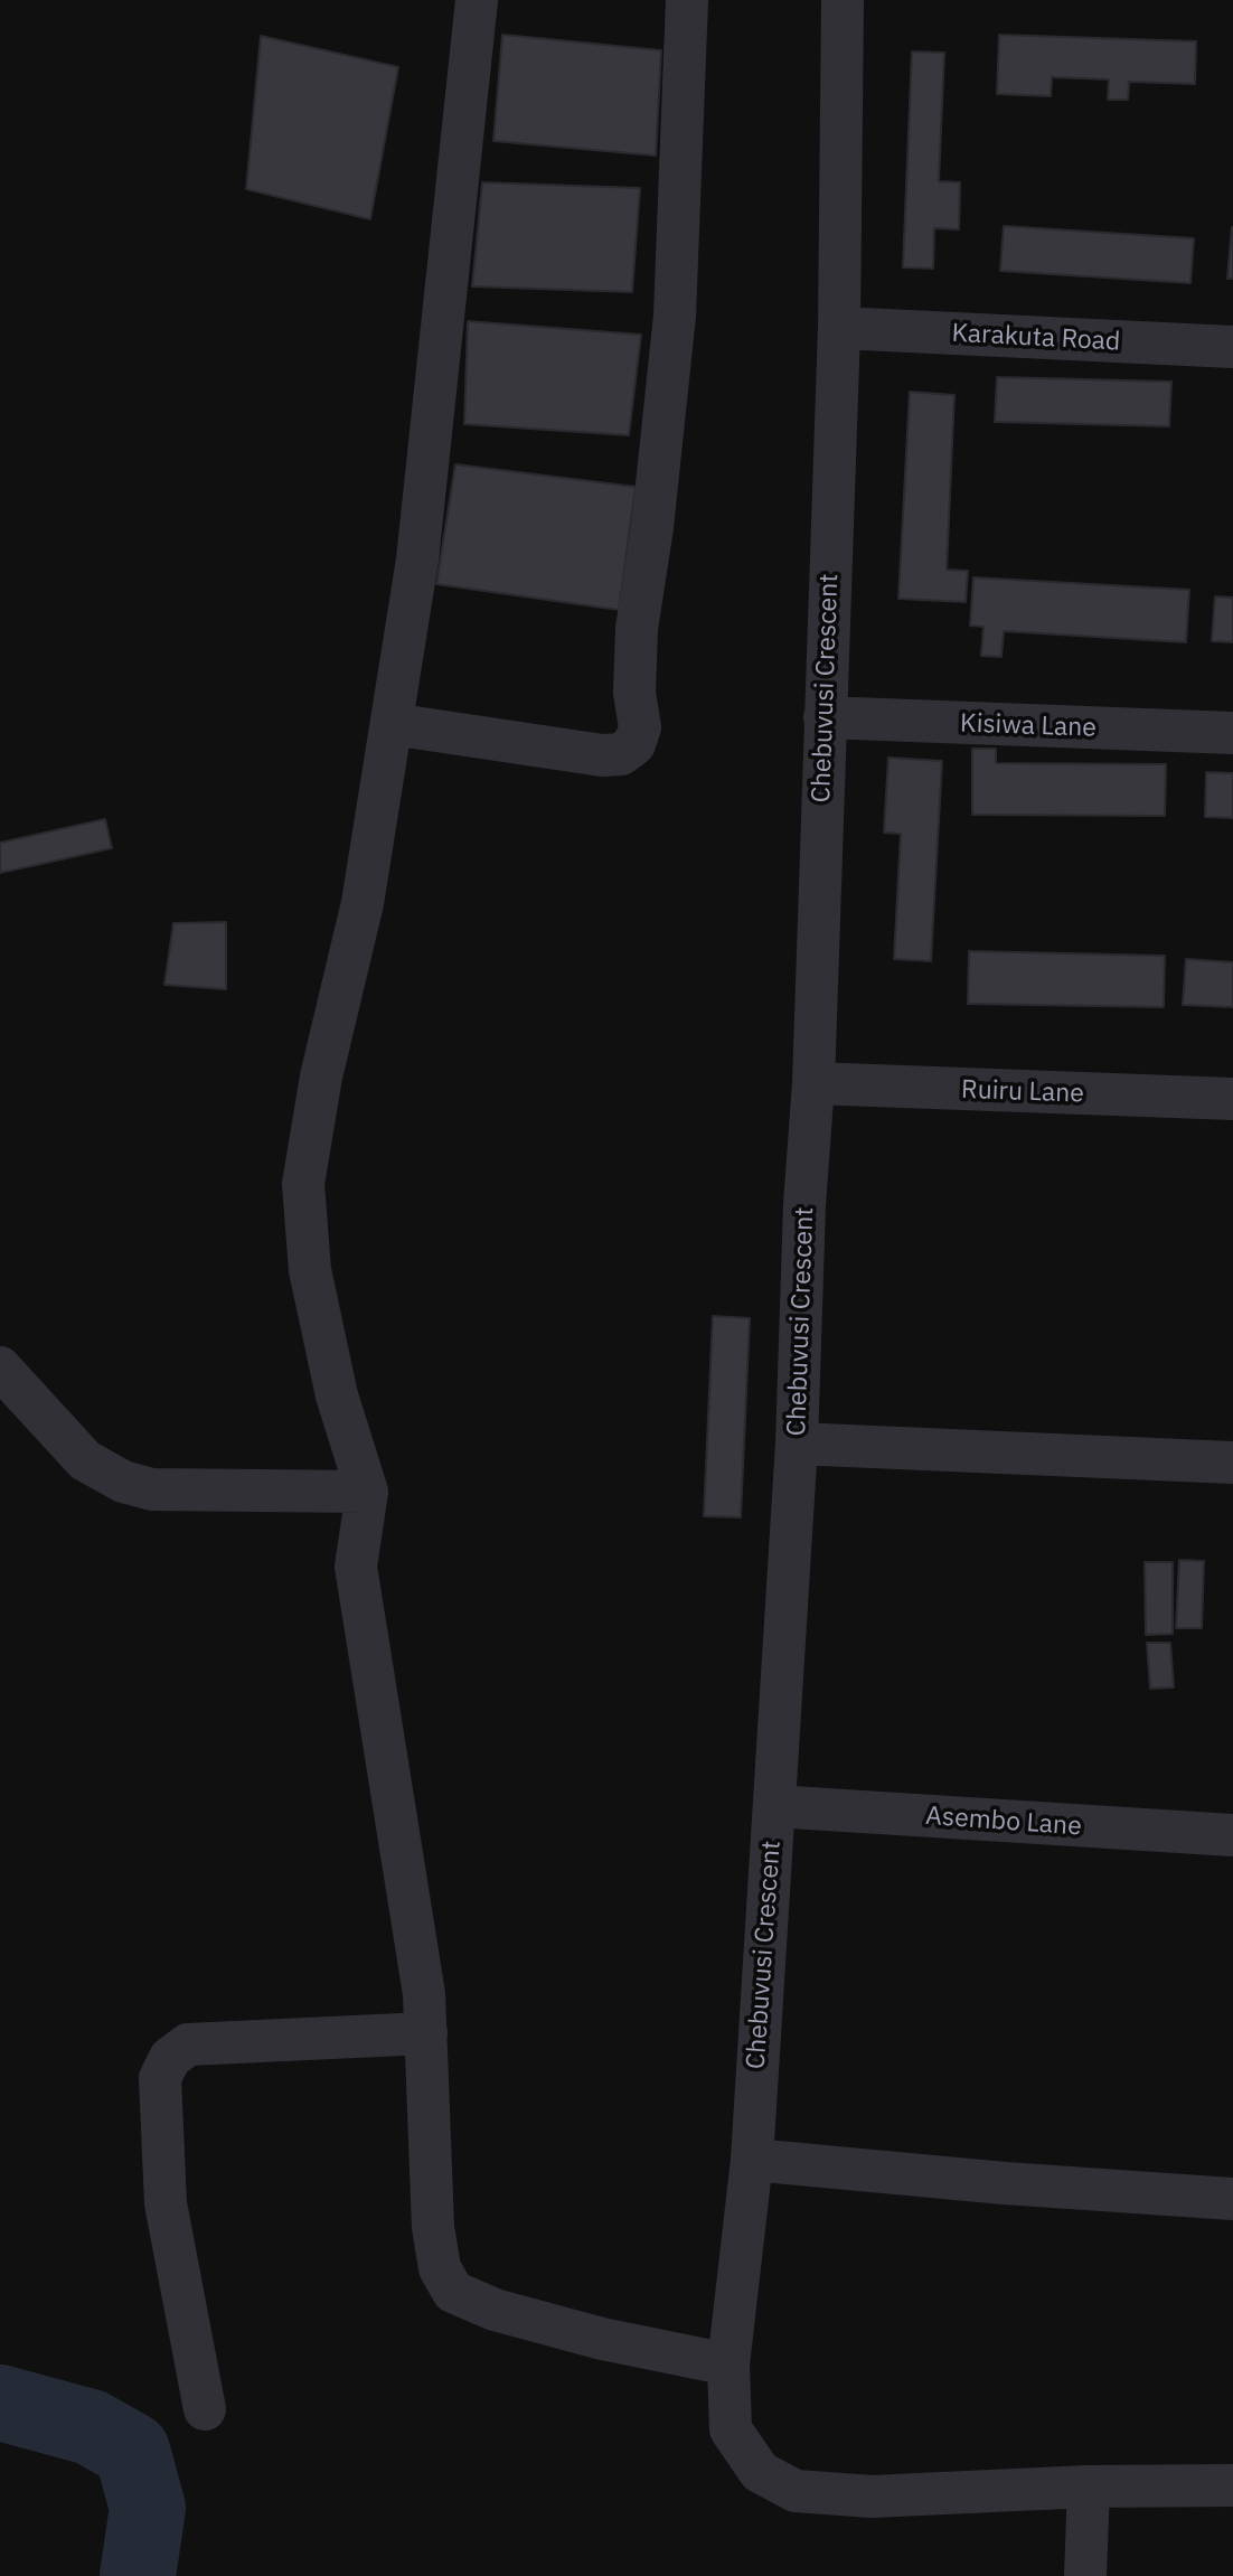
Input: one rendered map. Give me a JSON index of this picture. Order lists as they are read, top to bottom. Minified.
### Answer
{"streets":{"street":["Karakuta Road","Chebuvusi Crescent","Kisiwa Lane","Ruiru Lane","Asembo Lane"]},"crossings":[["Karakuta Road","Chebuvusi Crescent"],["Chebuvusi Crescent","Kisiwa Lane"],["Chebuvusi Crescent","Ruiru Lane"],["Chebuvusi Crescent","Asembo Lane"]]}
